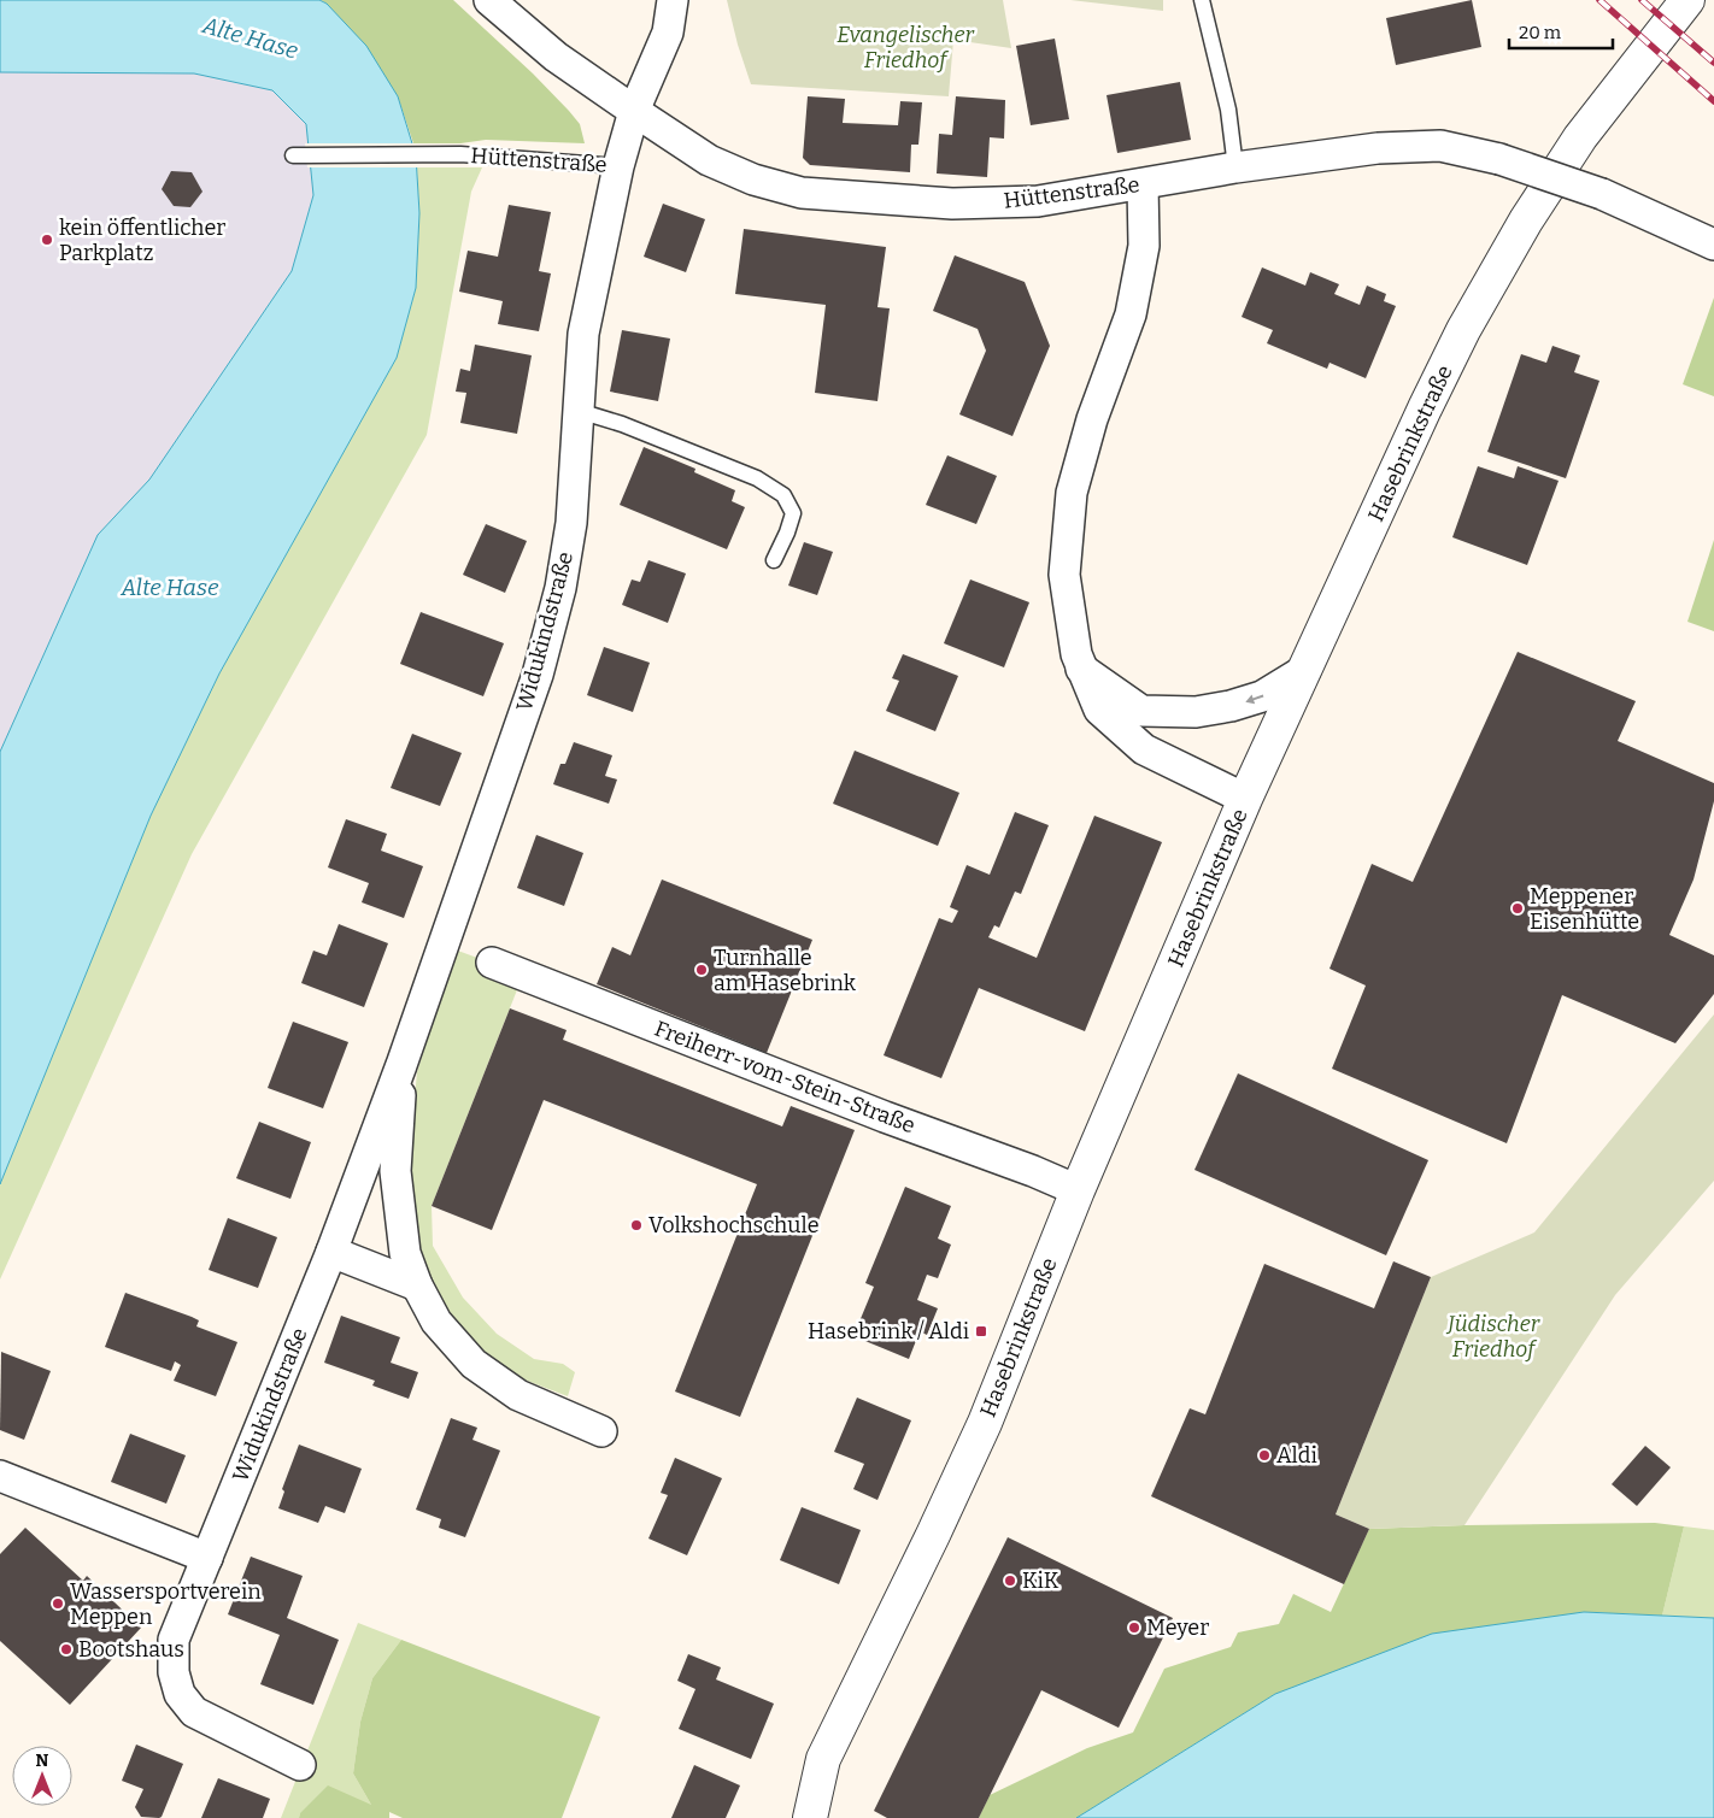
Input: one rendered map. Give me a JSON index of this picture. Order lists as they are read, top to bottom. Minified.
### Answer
{"streets":{"street":["Hüttenstraße","Hasebrinkstraße","Widukindstraße","Freiherr-vom-Stein-Straße"]},"crossings":[["Hüttenstraße","Widukindstraße"],["Hasebrinkstraße","Freiherr-vom-Stein-Straße"]],"water":["Alte Hase"],"parks":["Evangelischer Friedhof","Jüdischer Friedhof"],"places":{"other":["kein öffentlicher Parkplatz","Meppener Eisenhütte","Turnhalle am Hasebrink","Volkshochschule","Aldi","KiK","Wassersportverein Meppen","Meyer","Bootshaus"],"transit":["Hasebrink / Aldi"]},"scale_bar":"20 m","north":"top"}
